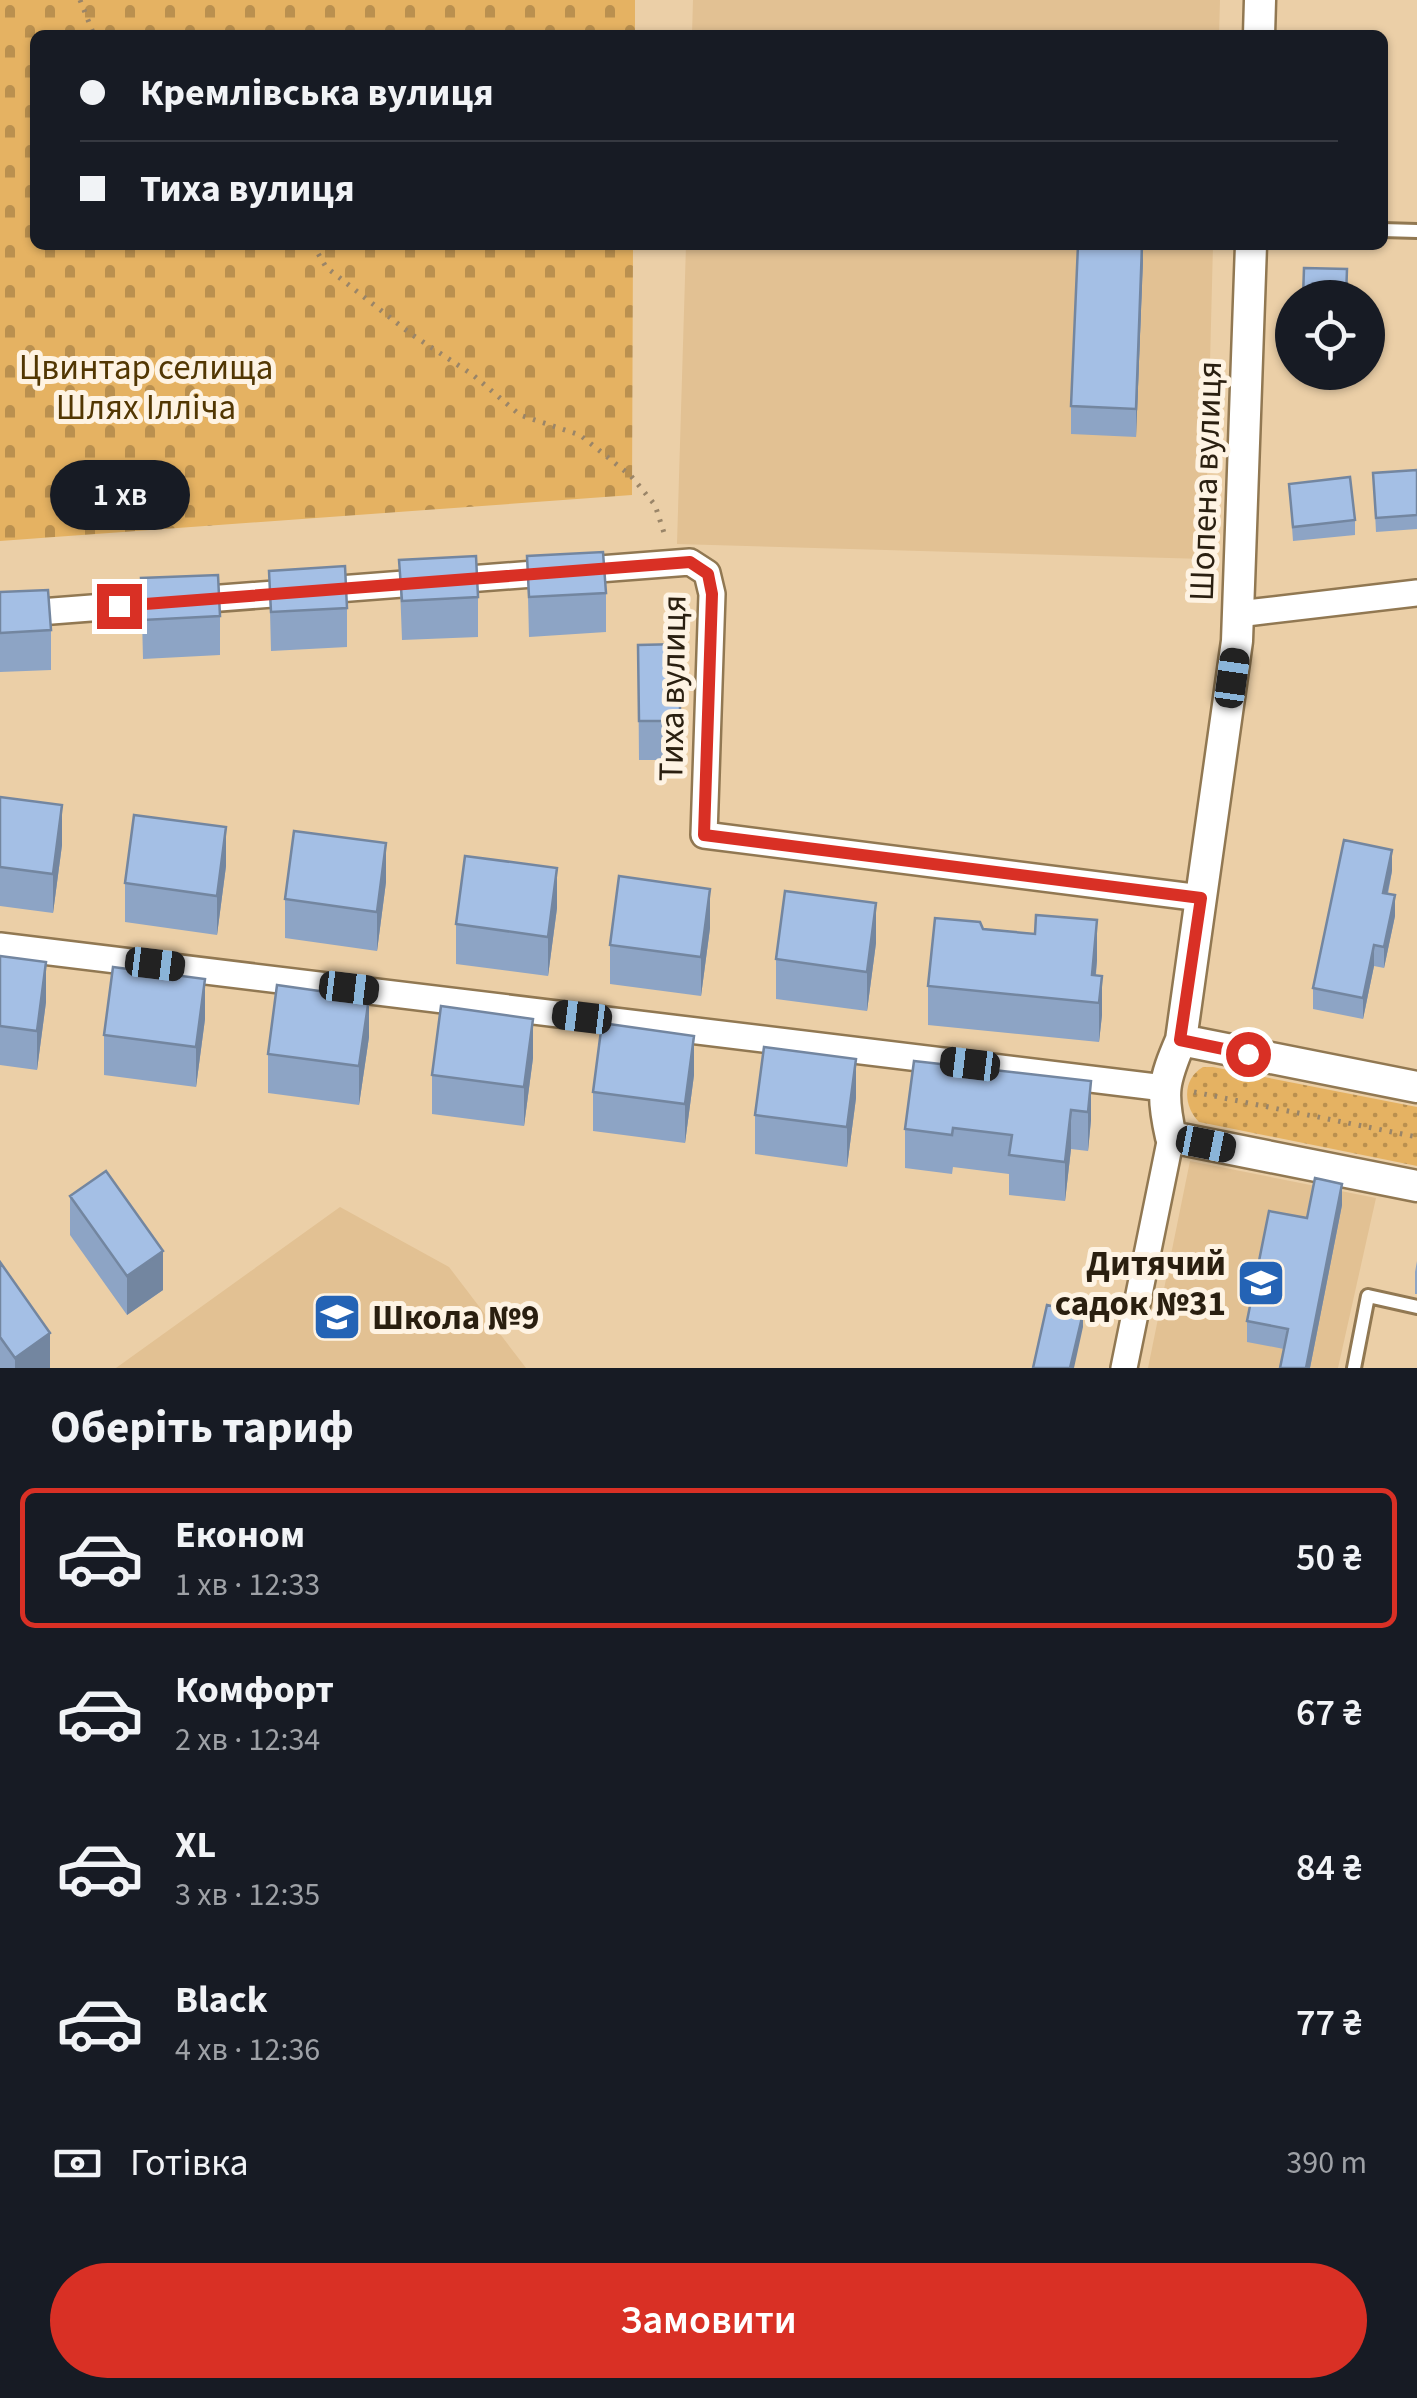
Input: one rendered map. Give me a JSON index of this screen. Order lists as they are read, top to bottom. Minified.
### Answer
{"streets":{"street":["Шопена вулиця","Тиха вулиця"]},"crossings":[["Шопена вулиця","Тиха вулиця"]],"parks":["Цвинтар селища Шлях Ілліча"],"places":{"school or university":["Дитячий садок №31","Школа №9"]},"page":{"banner":["Кремлівська вулиця","Тиха вулиця"],"bubble":"1 хв","heading":"Оберіть тариф","list":[{"name":"Економ","note":"1 хв · 12:33","value":"50 ₴"},{"name":"Комфорт","note":"2 хв · 12:34","value":"67 ₴"},{"name":"XL","note":"3 хв · 12:35","value":"84 ₴"},{"name":"Black","note":"4 хв · 12:36","value":"77 ₴"}],"pay":["Готівка","390 m"],"buttons":"Замовити"}}
